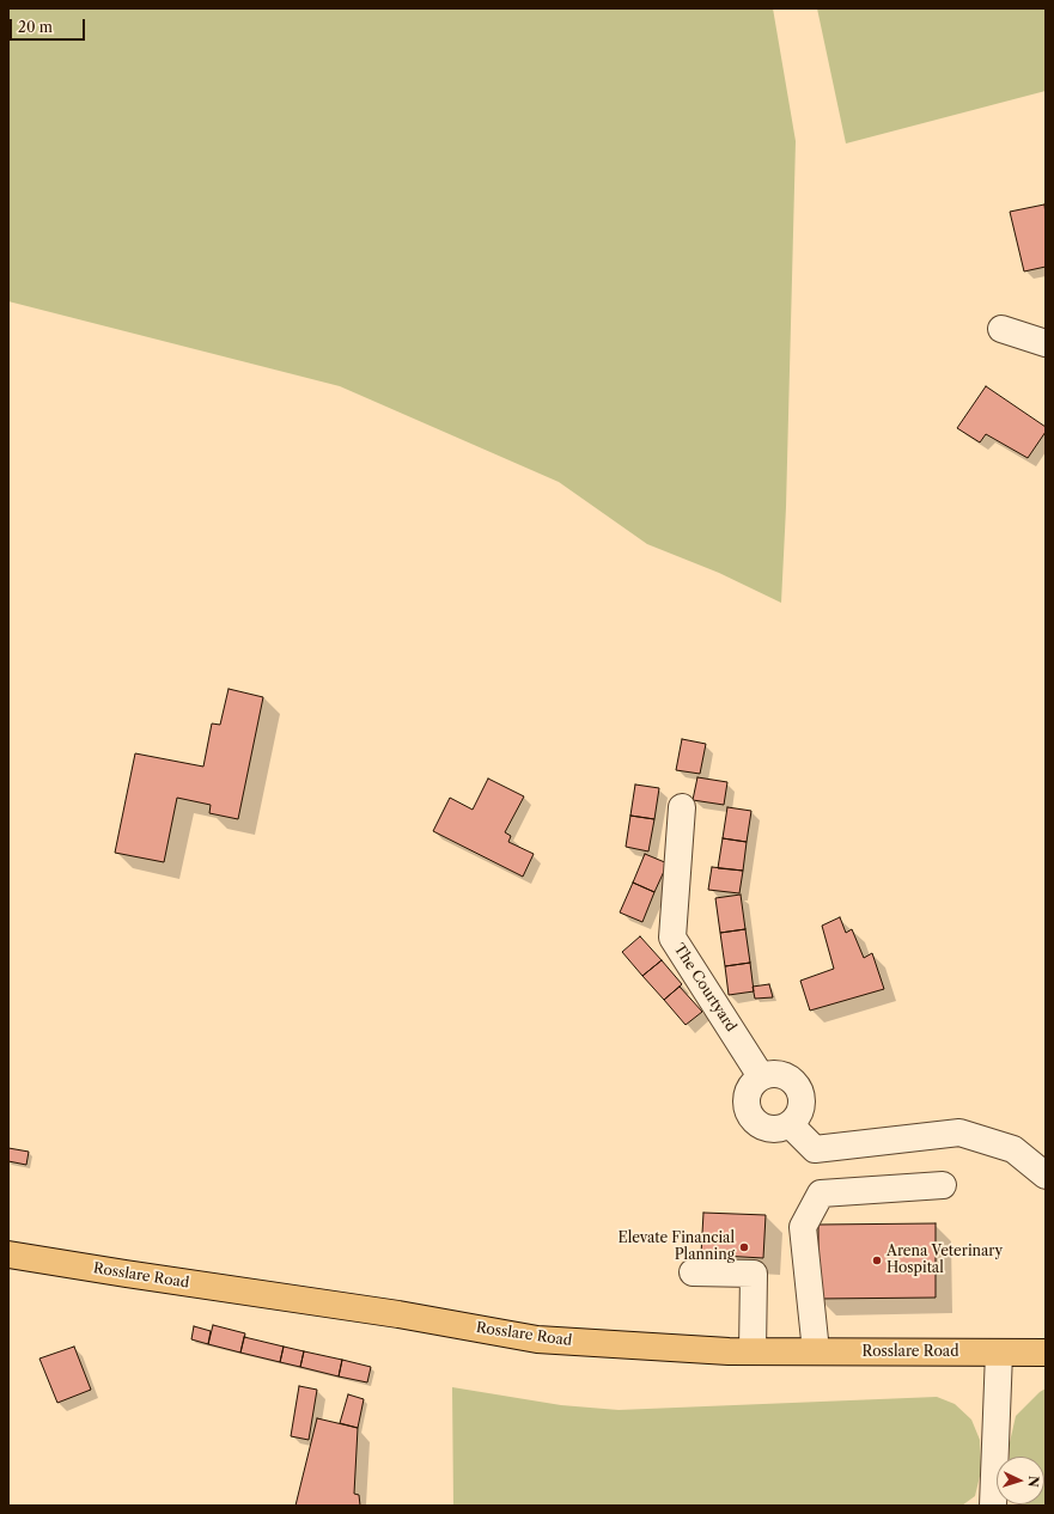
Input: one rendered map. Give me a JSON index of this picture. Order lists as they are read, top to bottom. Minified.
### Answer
{"streets":{"main road":["Rosslare Road"],"street":["The Courtyard"]},"places":["Elevate Financial Planning","Arena Veterinary Hospital"],"scale_bar":"20 m","north":"right"}
